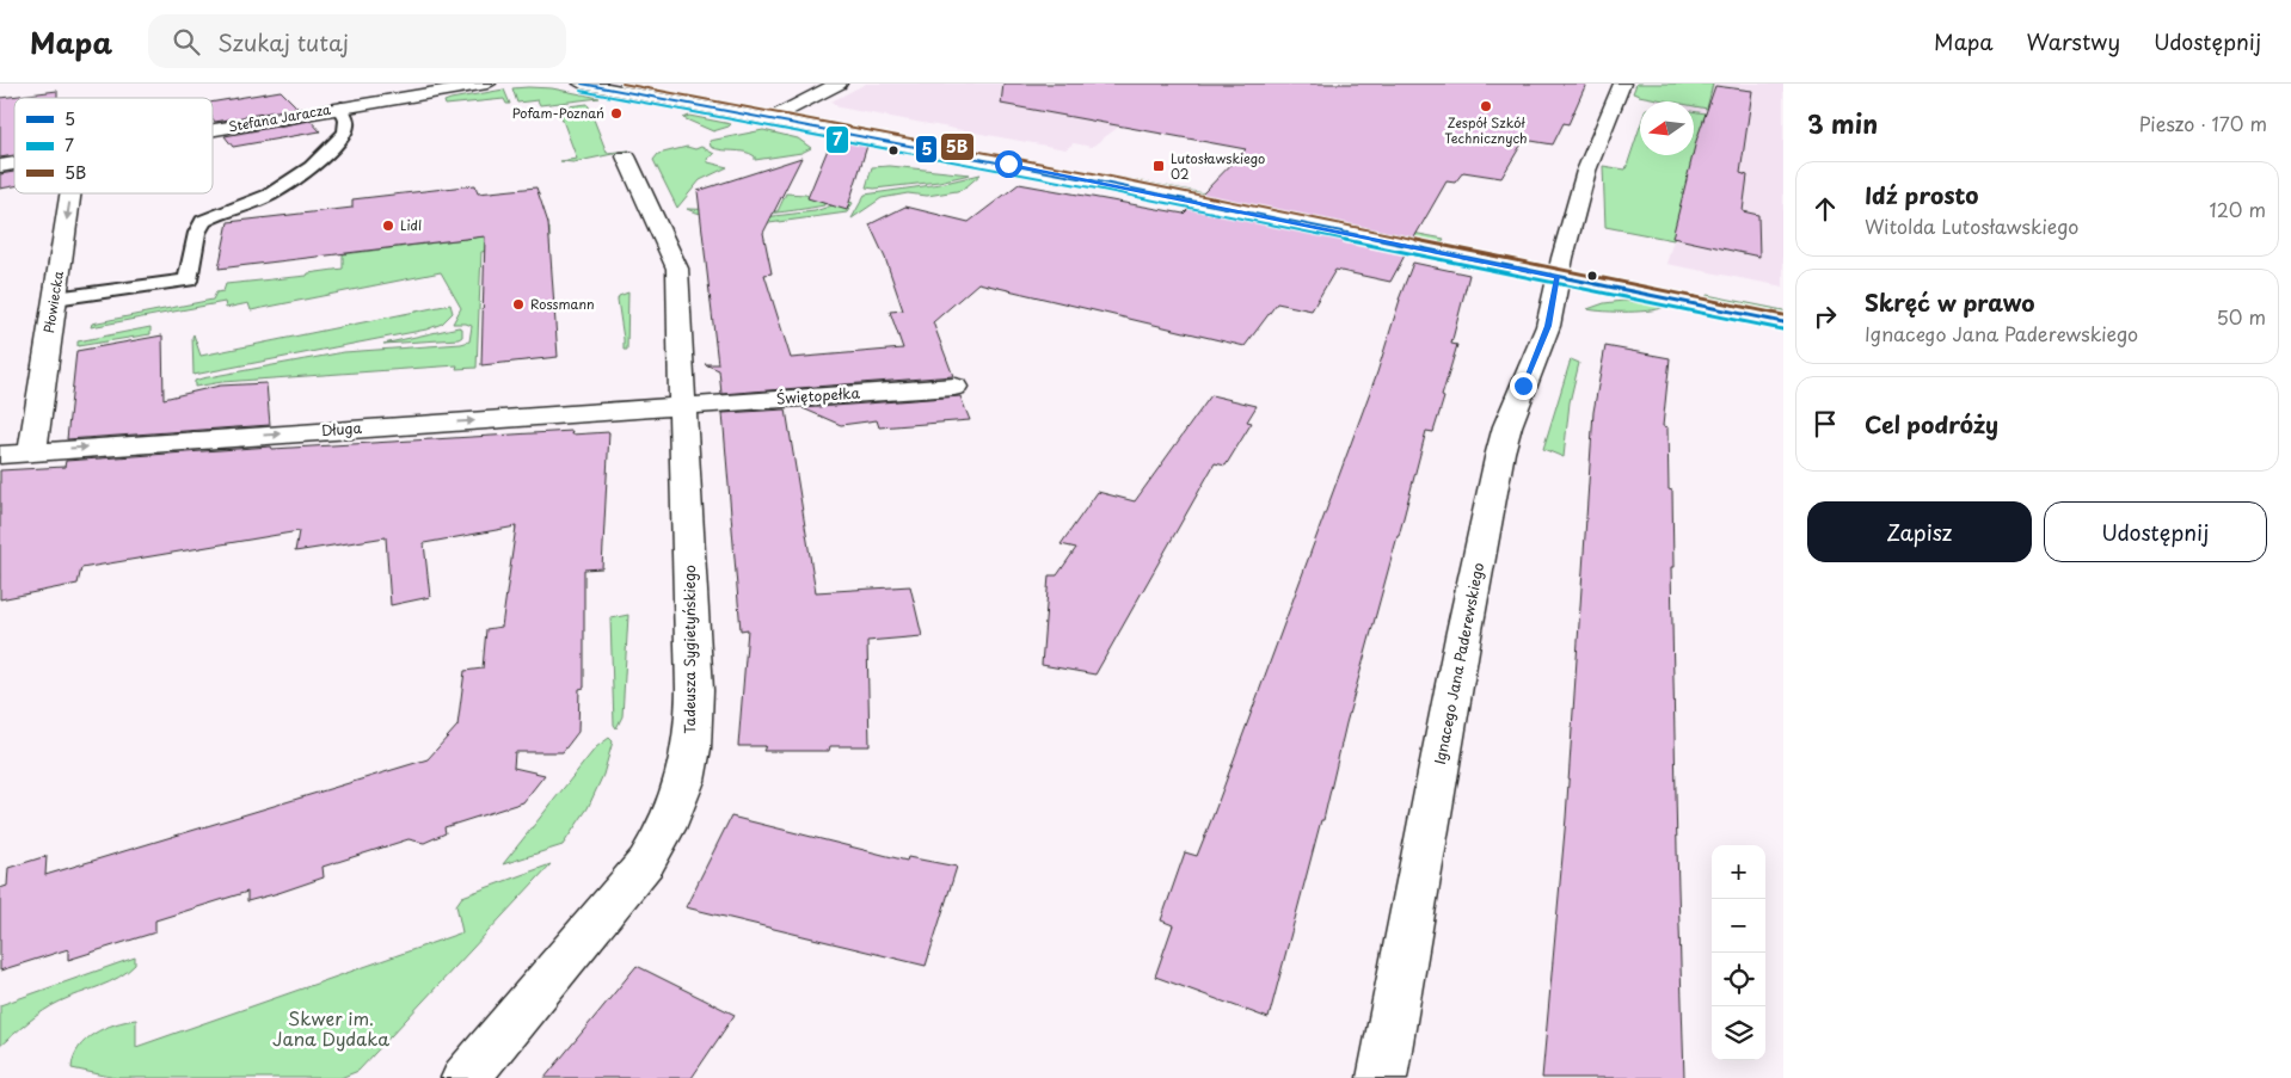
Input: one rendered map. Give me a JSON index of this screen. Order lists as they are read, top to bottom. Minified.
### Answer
{"streets":{"street":["Stefana Jaracza","Płowiecka","Świętopełka","Długa","Tadeusza Sygietyńskiego","Ignacego Jana Paderewskiego"]},"crossings":[["Płowiecka","Długa"],["Świętopełka","Długa"],["Świętopełka","Tadeusza Sygietyńskiego"],["Długa","Tadeusza Sygietyńskiego"]],"one_way":["Płowiecka","Długa"],"parks":["Skwer im. Jana Dydaka"],"places":{"other":["Zespół Szkół Technicznych","Pofam-Poznań","Lidl","Rossmann"],"transit":["Lutosławskiego 02"]},"lines":["transit line 5","transit line 5B","transit line 7"],"legend":["5","7","5B"],"north":"left","page":{"header":"Mapa","search":"Szukaj tutaj","nav":["Mapa","Warstwy","Udostępnij"],"heading":["3 min","Pieszo · 170 m"],"list":[["Idź prosto","Witolda Lutosławskiego","120 m"],["Skręć w prawo","Ignacego Jana Paderewskiego","50 m"],"Cel podróży"],"buttons":["Zapisz","Udostępnij"],"map_buttons":["+","−"]}}
